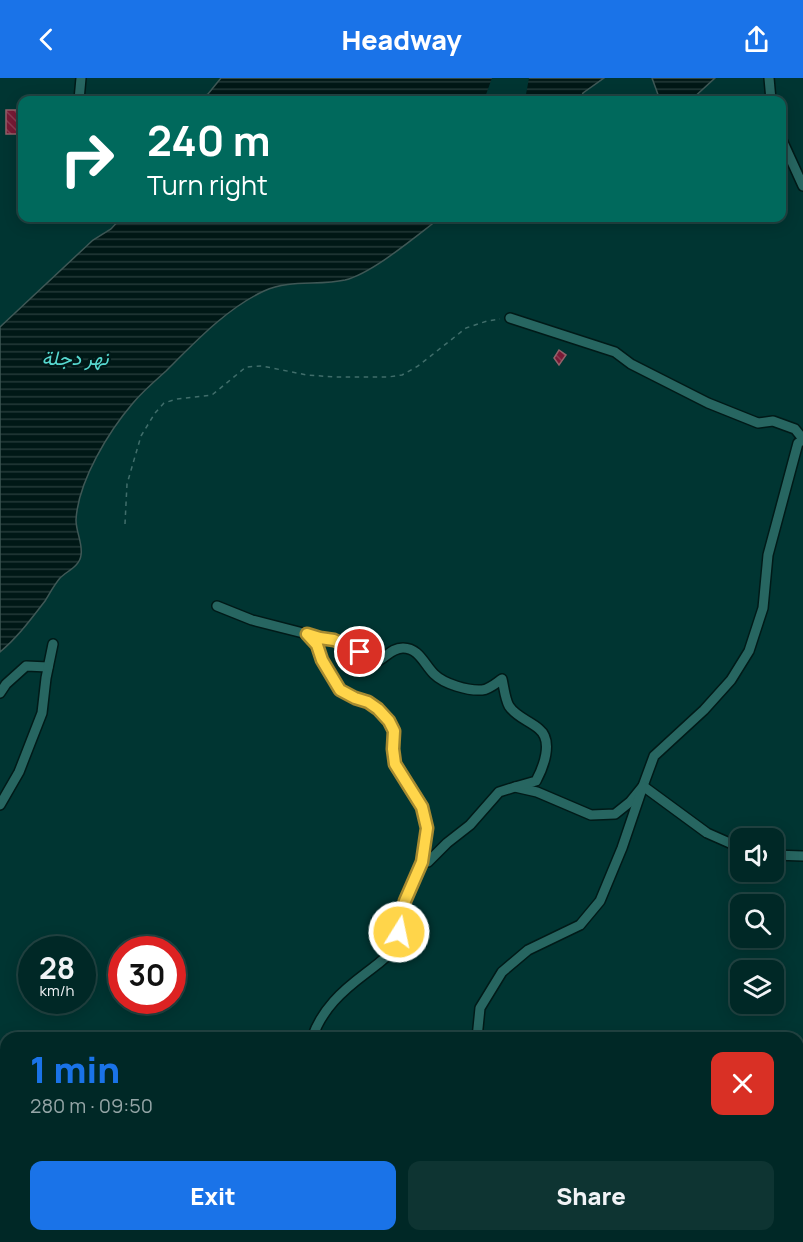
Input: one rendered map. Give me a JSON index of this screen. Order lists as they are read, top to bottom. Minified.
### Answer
{"water":["نهر دجلة"],"page":{"header":"Headway","turn":["240 m","Turn right"],"speed":"28 km/h","limit":"30","heading":["1 min","280 m · 09:50"],"buttons":["Exit","Share"]}}
